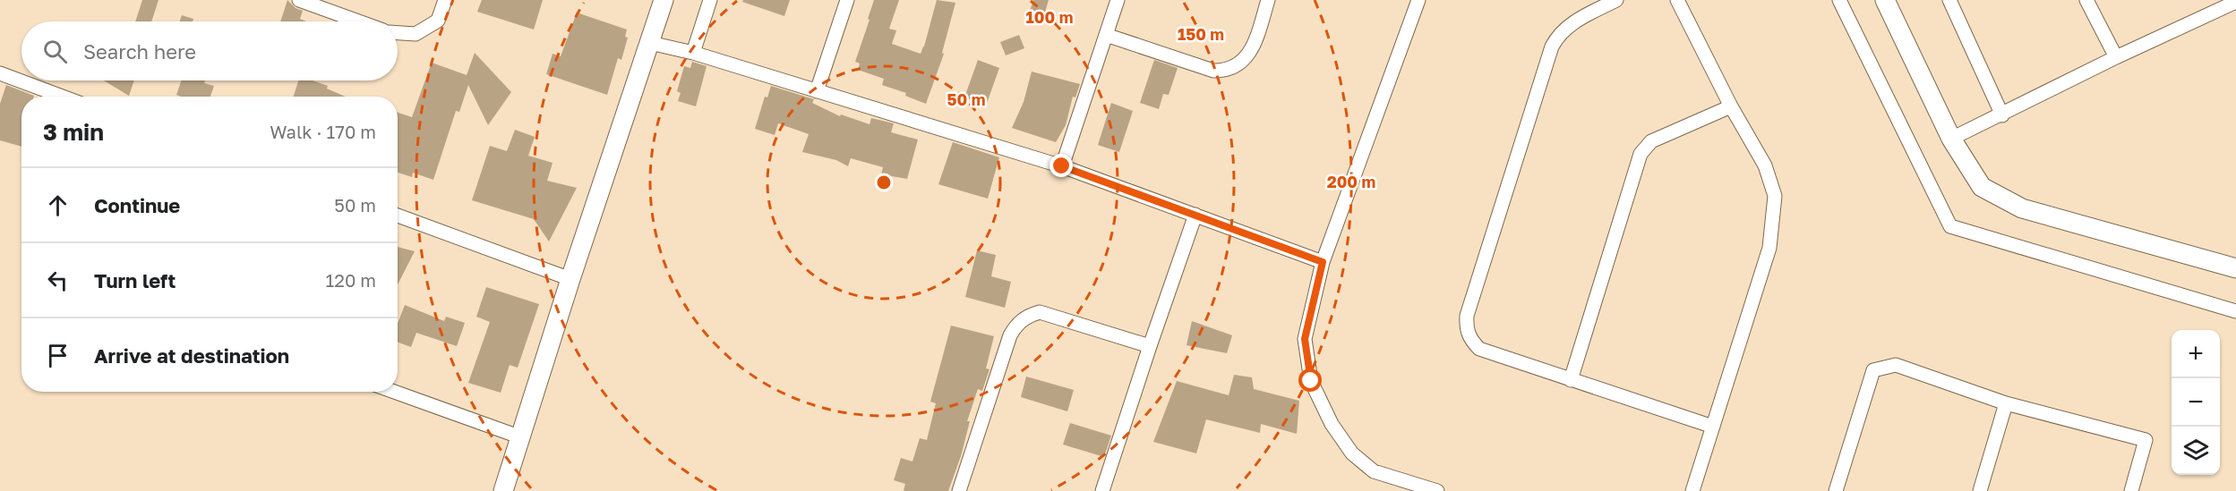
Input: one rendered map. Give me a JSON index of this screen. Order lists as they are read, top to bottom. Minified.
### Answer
{"page":{"search":"Search here","heading":["3 min","Walk · 170 m"],"list":[["Continue","50 m"],["Turn left","120 m"],"Arrive at destination"],"map_buttons":["+","−"]},"rings":["100 m","150 m","50 m","200 m"]}
